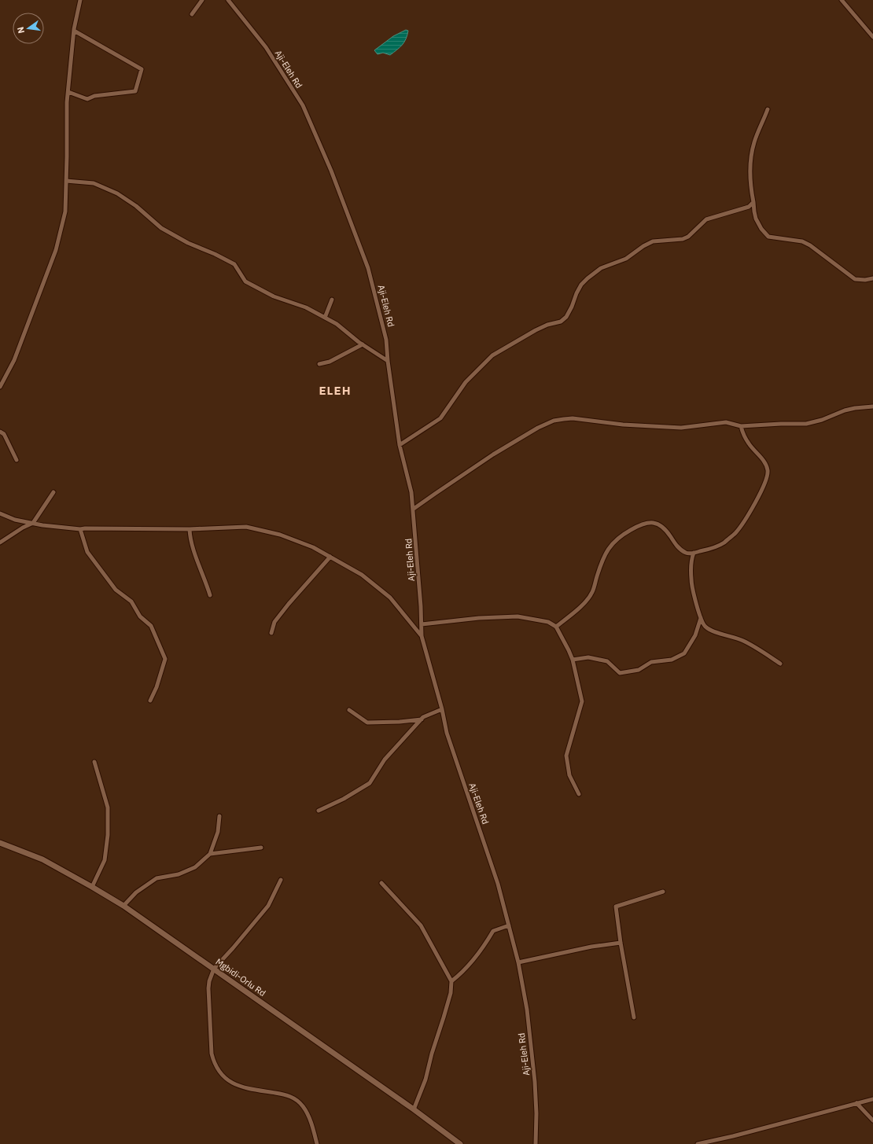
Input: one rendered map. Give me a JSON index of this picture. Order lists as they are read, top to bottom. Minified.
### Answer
{"streets":{"main road":["Mgbidi-Orlu Rd"],"street":["Aji-Eleh Rd"]},"districts":["ELEH"],"north":"left"}
